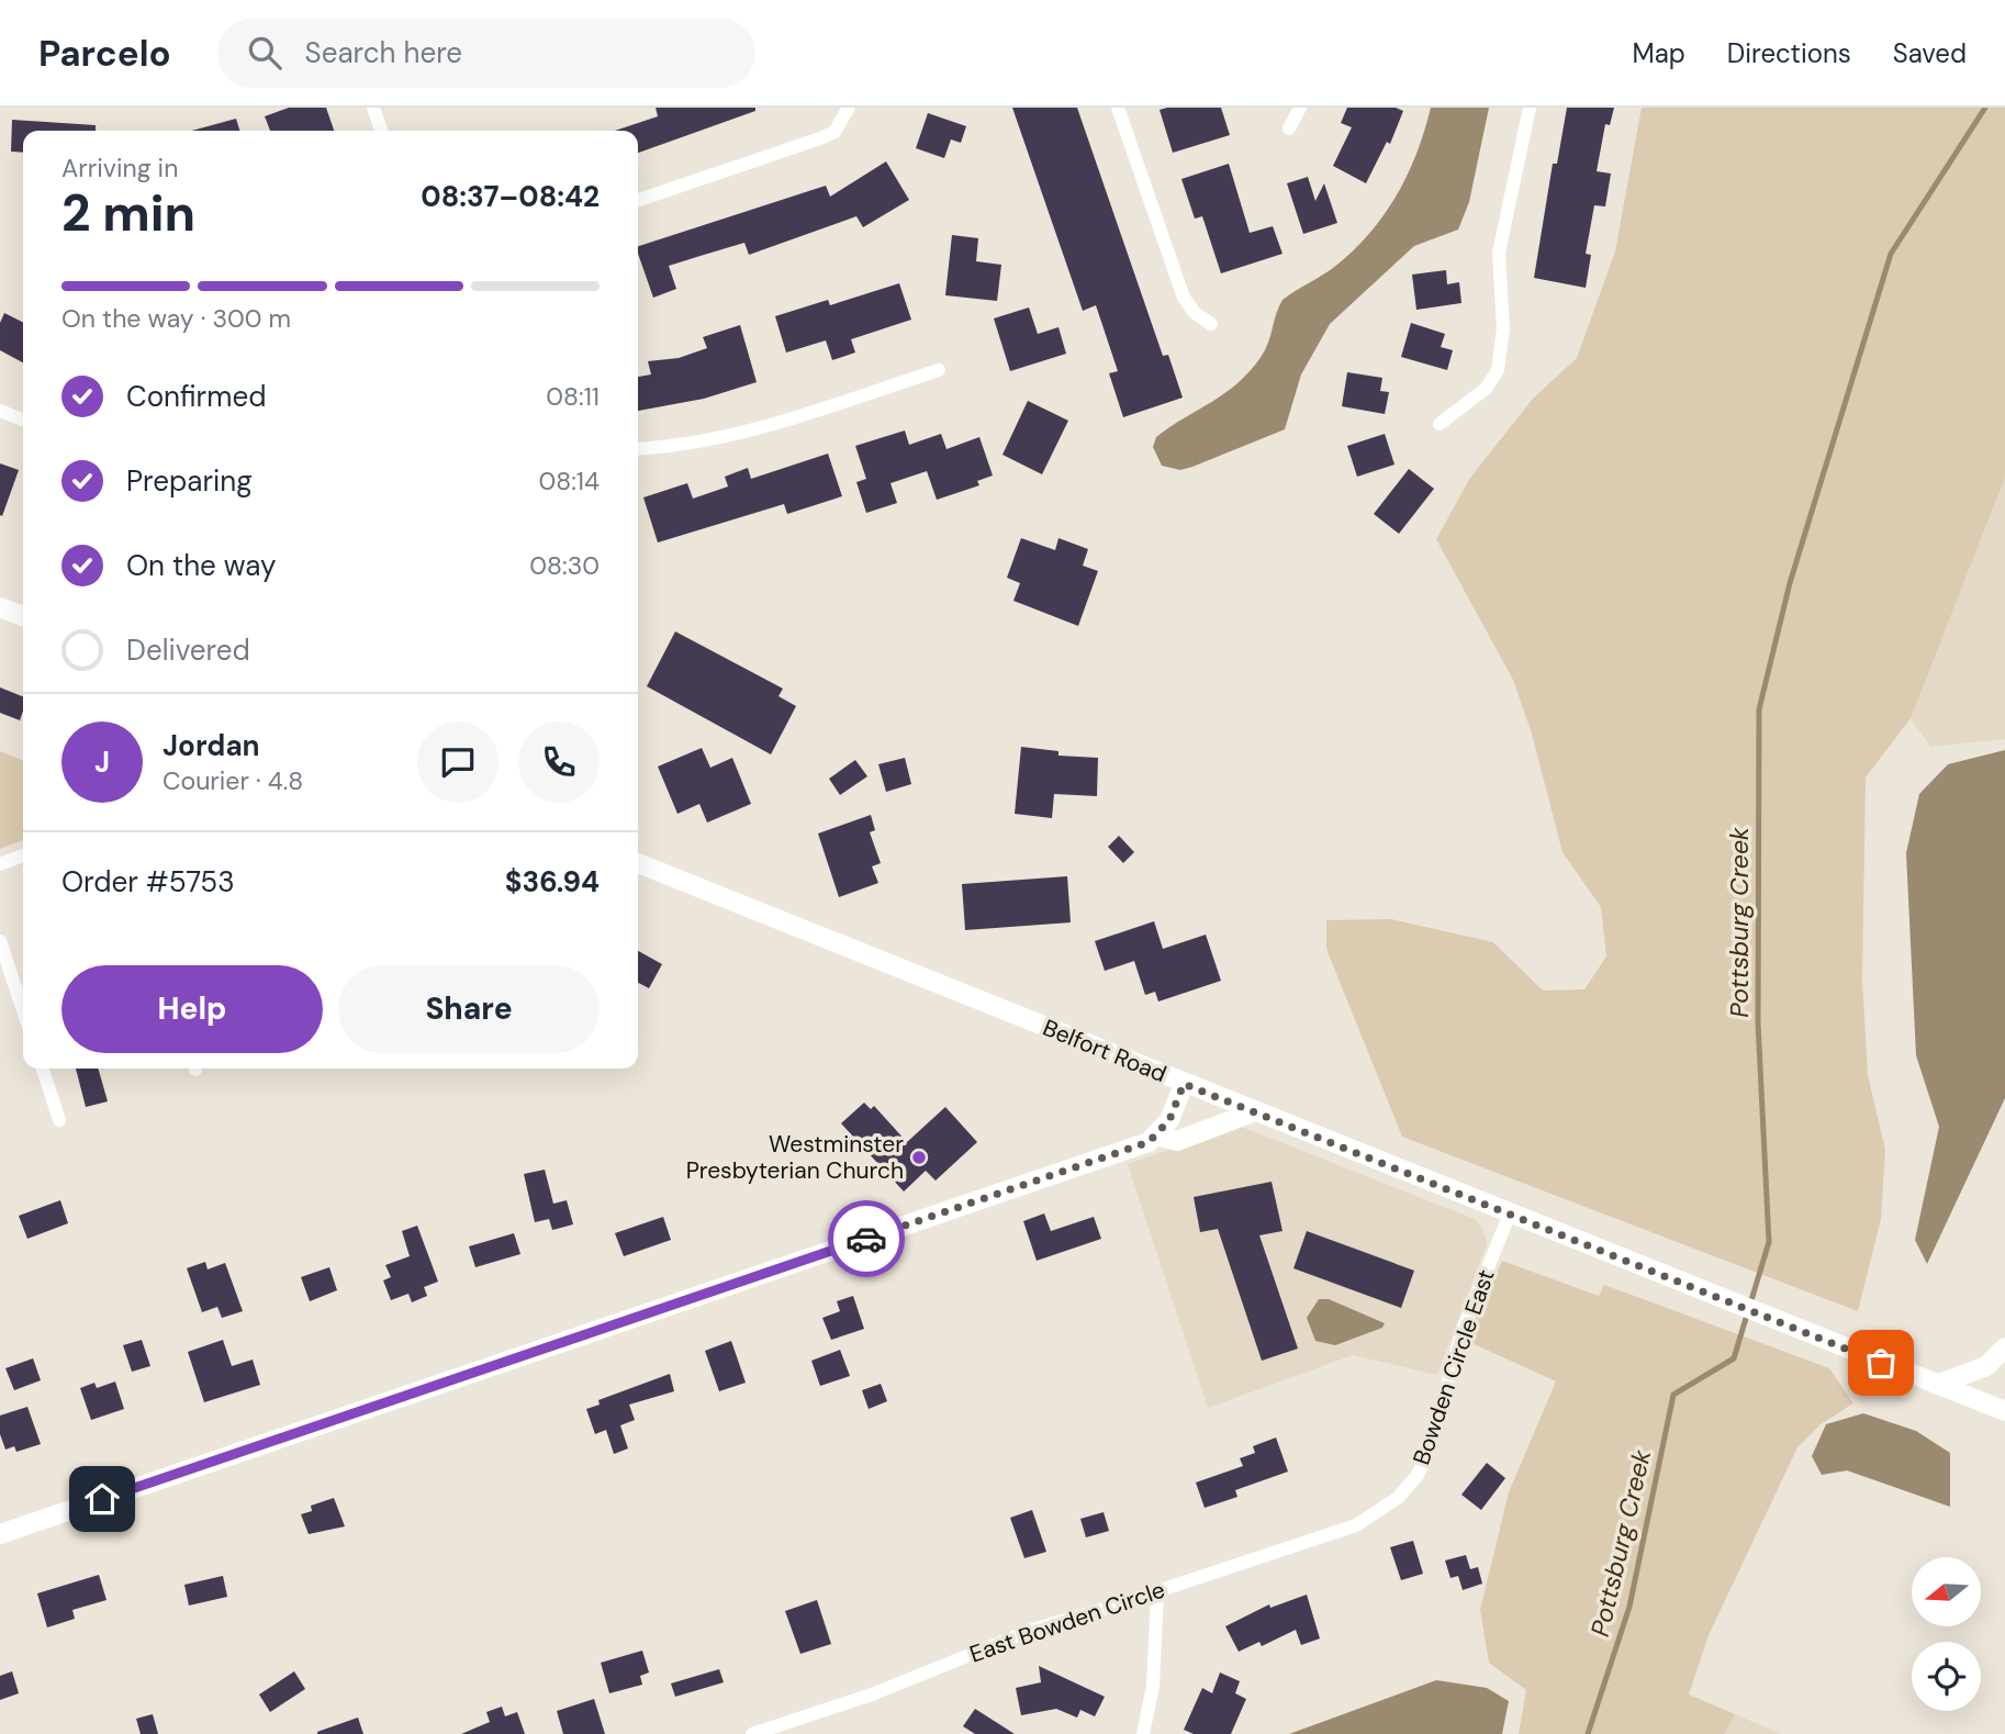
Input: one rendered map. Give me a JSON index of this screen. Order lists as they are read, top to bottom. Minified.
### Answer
{"streets":{"main road":["Belfort Road"],"street":["Bowden Circle East","East Bowden Circle"]},"crossings":[["Belfort Road","Bowden Circle East"],["Bowden Circle East","East Bowden Circle"]],"water":["Pottsburg Creek"],"places":["Westminster Presbyterian Church"],"north":"left","page":{"header":"Parcelo","search":"Search here","nav":["Map","Directions","Saved"],"heading":["2 min","Arriving in","08:37–08:42"],"panel":["Jordan","Courier · 4.8","Order #5753","$36.94"],"bar":"On the way · 300 m","list":[["Confirmed","08:11"],["Preparing","08:14"],["On the way","08:30"],"Delivered"],"round":"J","buttons":["Help","Share"]}}
